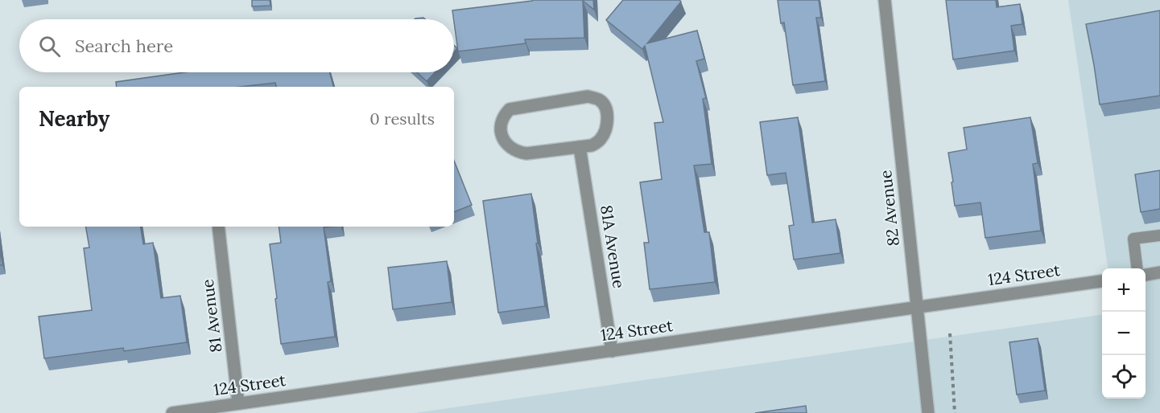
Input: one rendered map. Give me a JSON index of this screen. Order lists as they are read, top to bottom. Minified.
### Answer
{"streets":{"street":["82 Avenue","81A Avenue","124 Street","81 Avenue"]},"crossings":[["82 Avenue","124 Street"],["81A Avenue","124 Street"],["124 Street","81 Avenue"]],"page":{"search":"Search here","heading":["Nearby","0 results"],"map_buttons":["+","−"]}}
